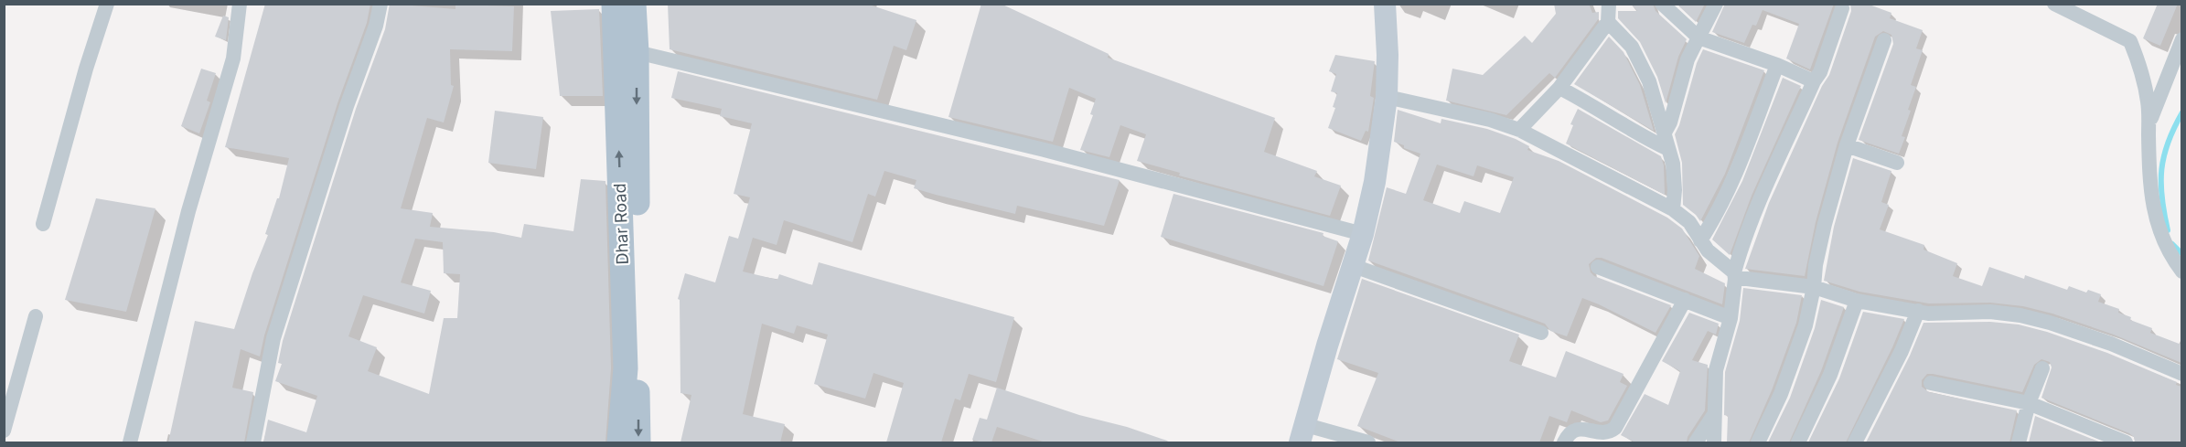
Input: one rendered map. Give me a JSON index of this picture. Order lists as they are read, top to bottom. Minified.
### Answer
{"streets":{"main road":["Dhar Road"]}}
